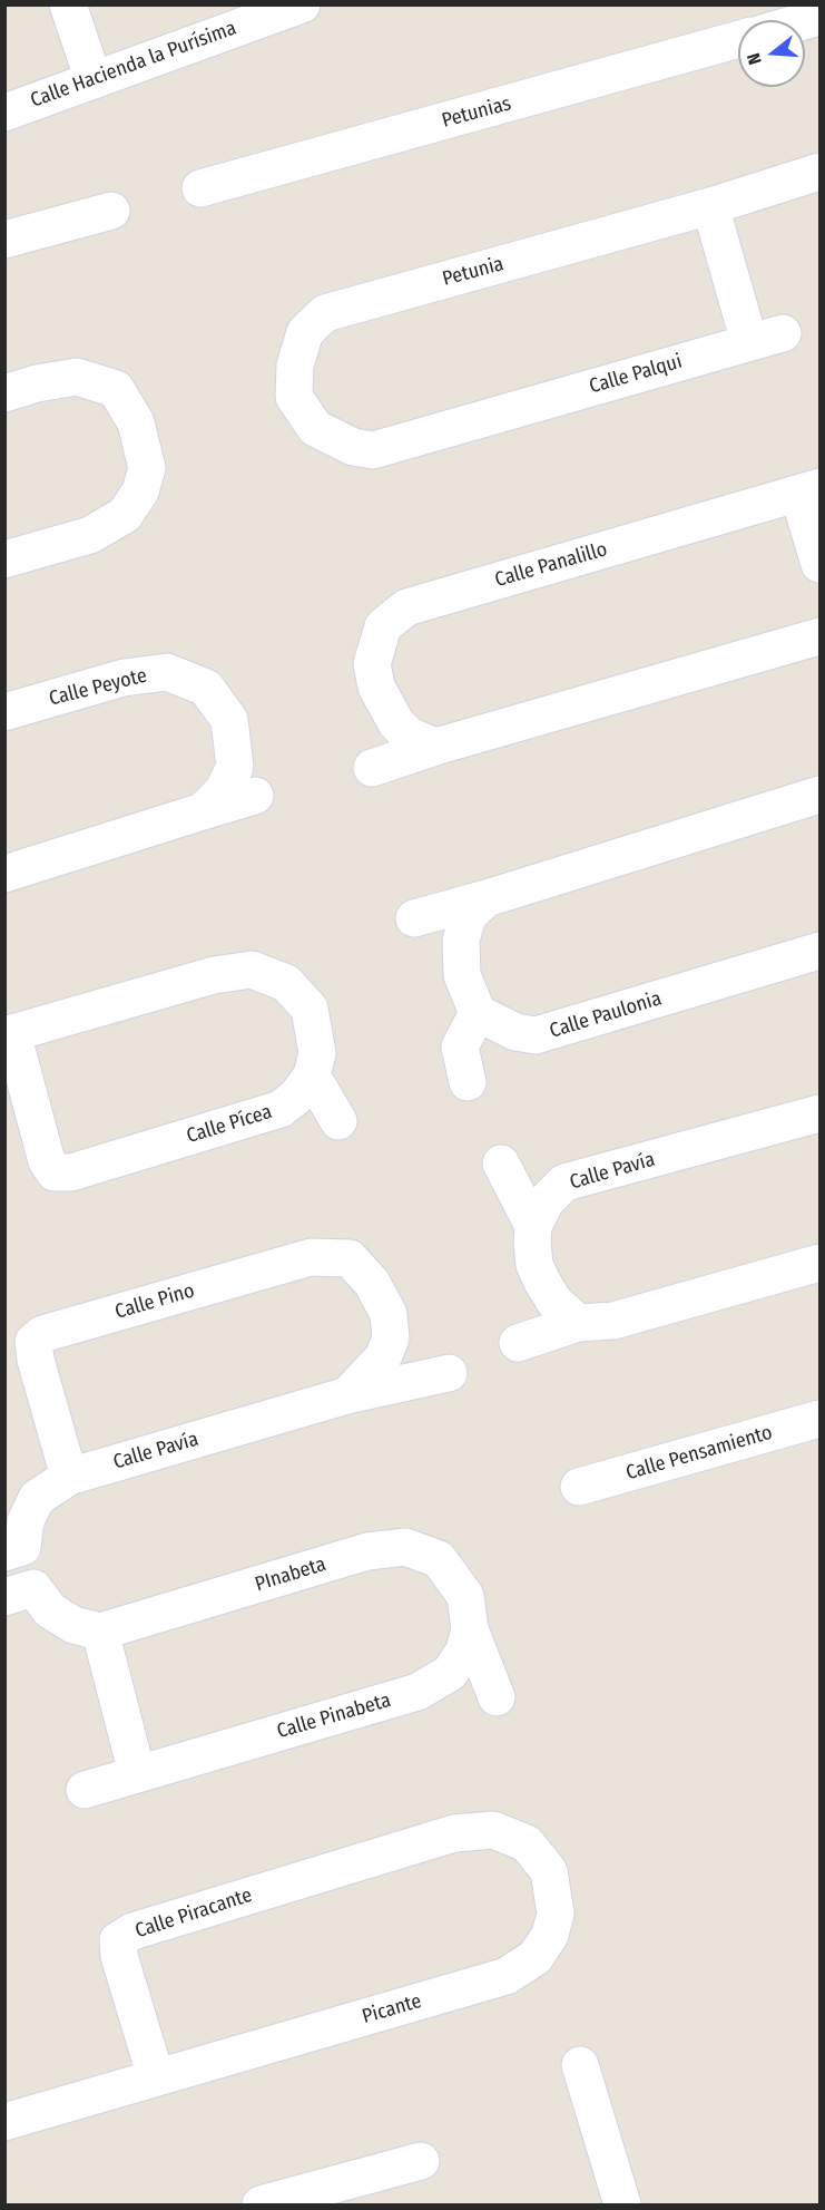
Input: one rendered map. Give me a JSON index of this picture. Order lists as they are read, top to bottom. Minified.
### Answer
{"streets":{"street":["Calle Hacienda la Purísima","Petunias","Petunia","Calle Palqui","Calle Panalillo","Calle Peyote","Calle Paulonia","Calle Pícea","Calle Pavía","Calle Pino","Calle Pensamiento","PInabeta","Calle Pinabeta","Calle Piracante","Picante"]},"crossings":[["Petunia","Calle Palqui"],["Calle Pavía","Calle Pino"],["PInabeta","Calle Pinabeta"],["Calle Piracante","Picante"]],"north":"left"}
